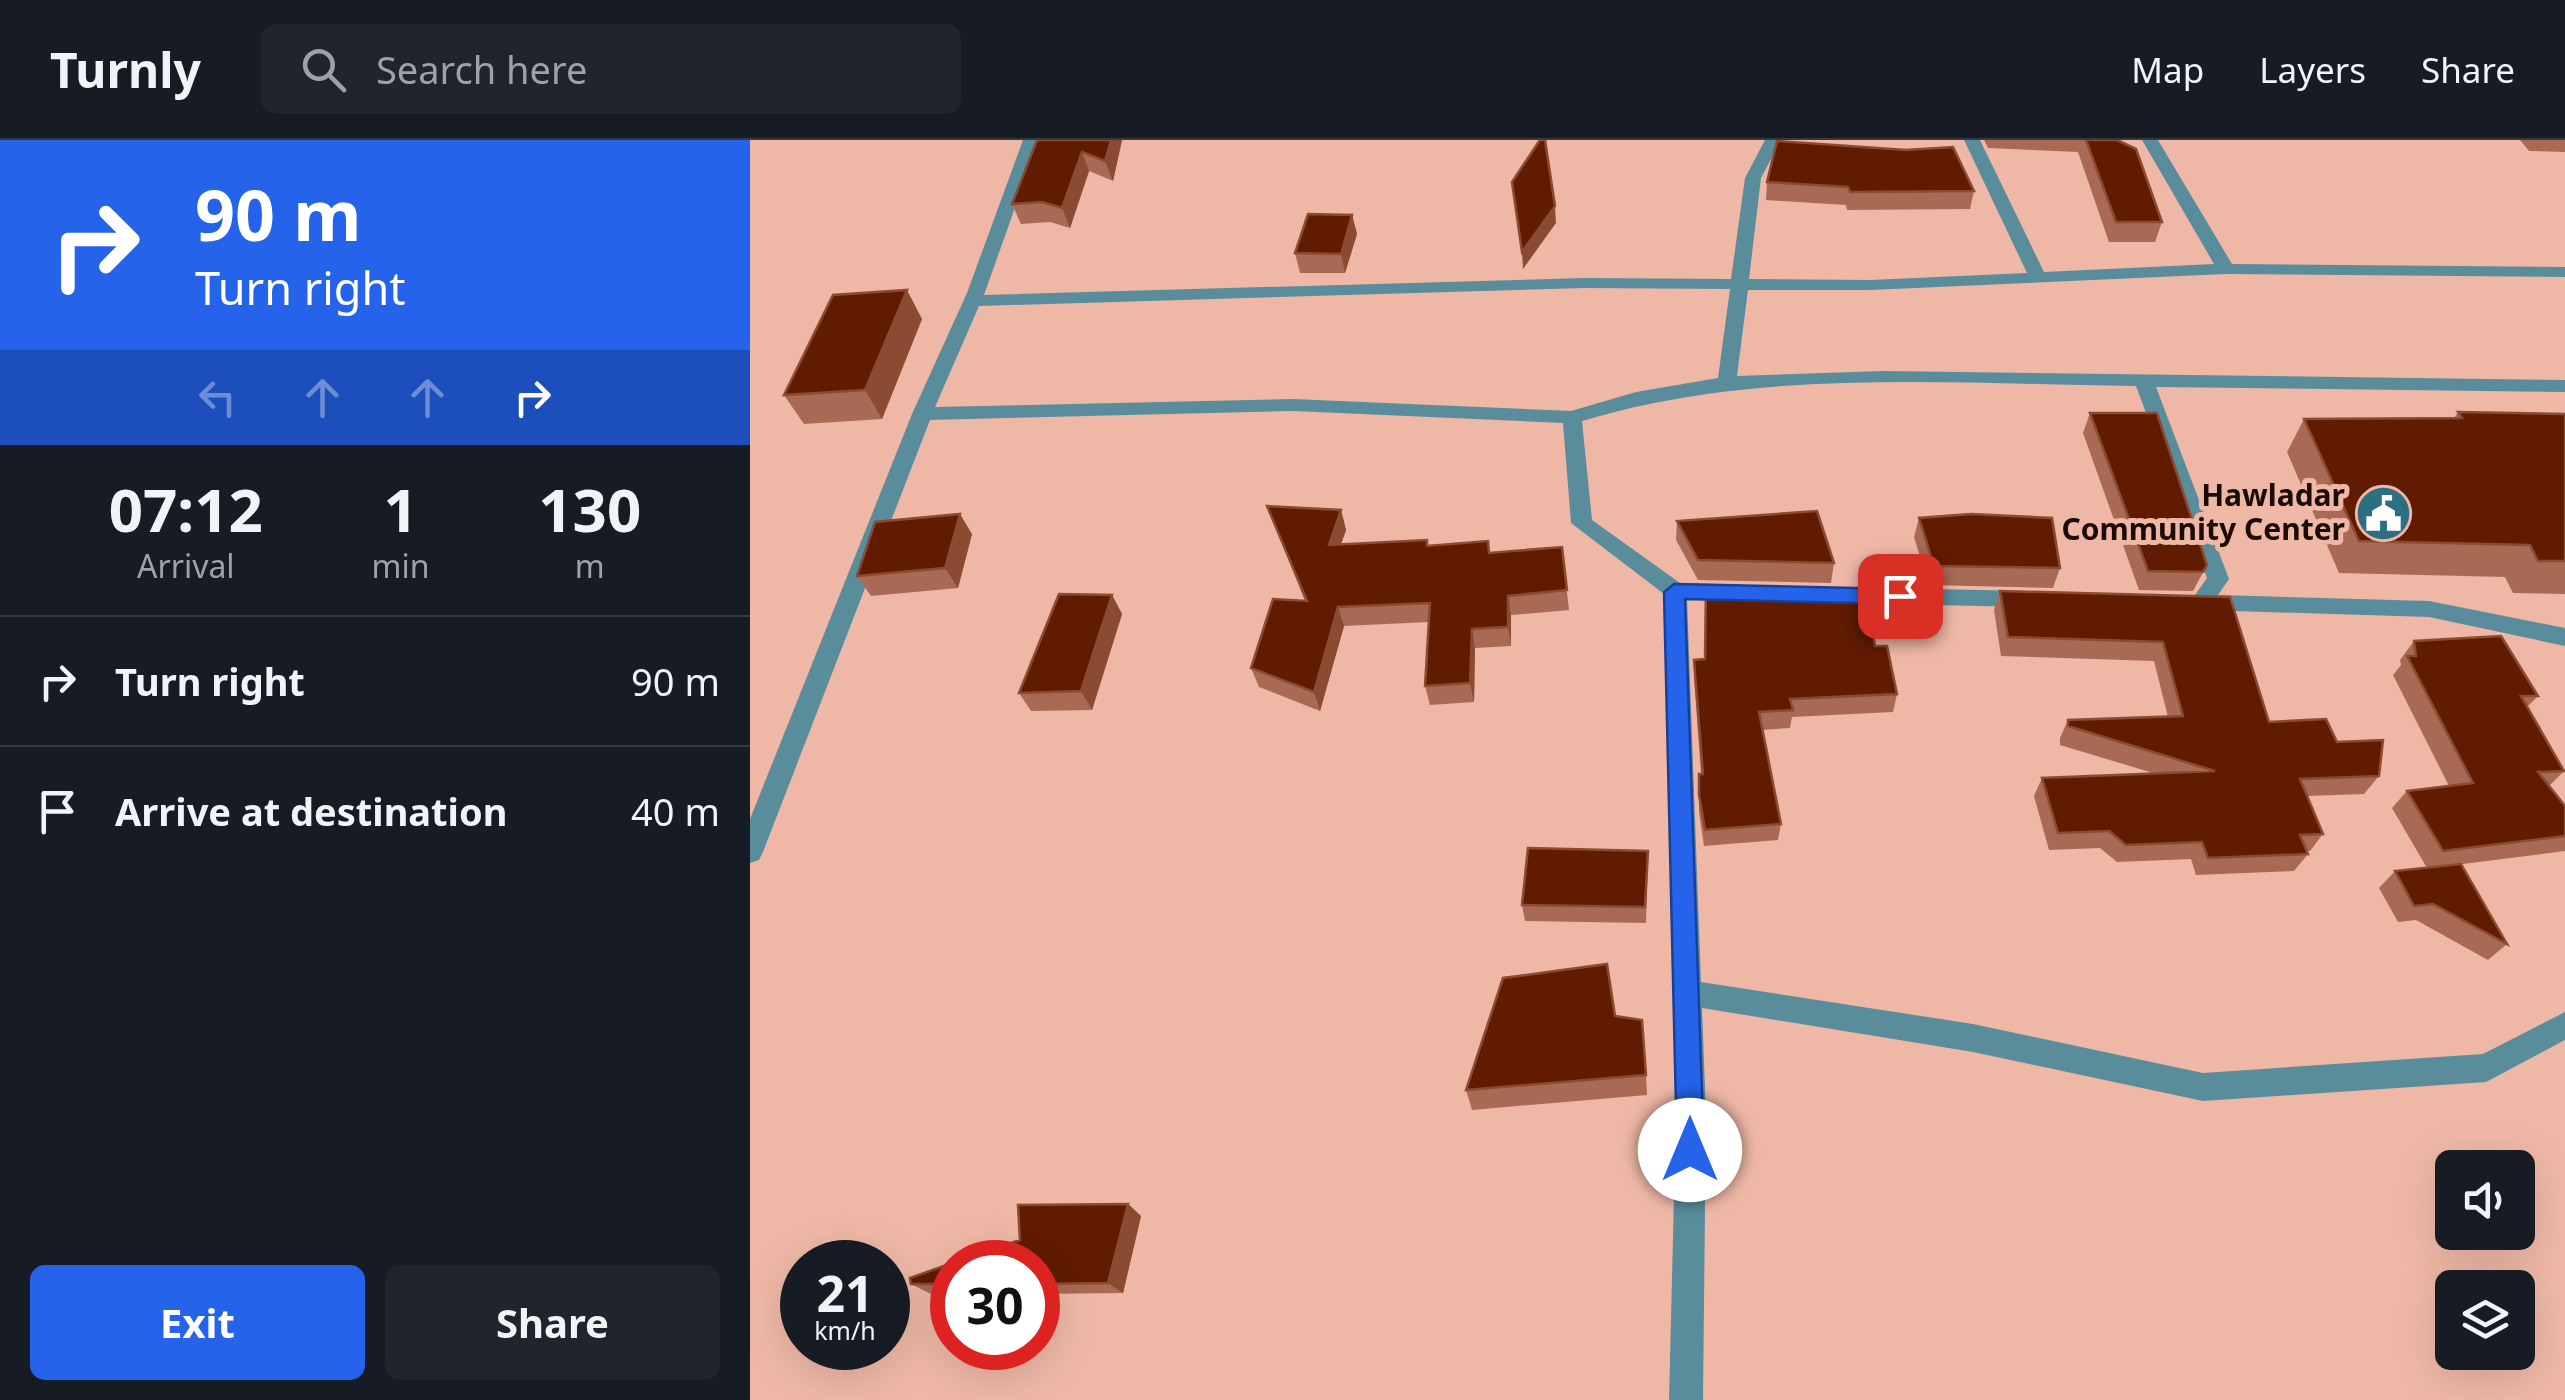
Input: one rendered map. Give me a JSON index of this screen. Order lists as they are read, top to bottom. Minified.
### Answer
{"places":{"public building":["Hawladar Community Center"]},"page":{"header":"Turnly","search":"Search here","nav":["Map","Layers","Share"],"turn":["90 m","Turn right"],"eta":["07:12","Arrival","1","min","130","m"],"list":[{"name":"Turn right","value":"90 m"},{"name":"Arrive at destination","value":"40 m"}],"speed":"21 km/h","limit":"30","buttons":["Exit","Share"]}}
